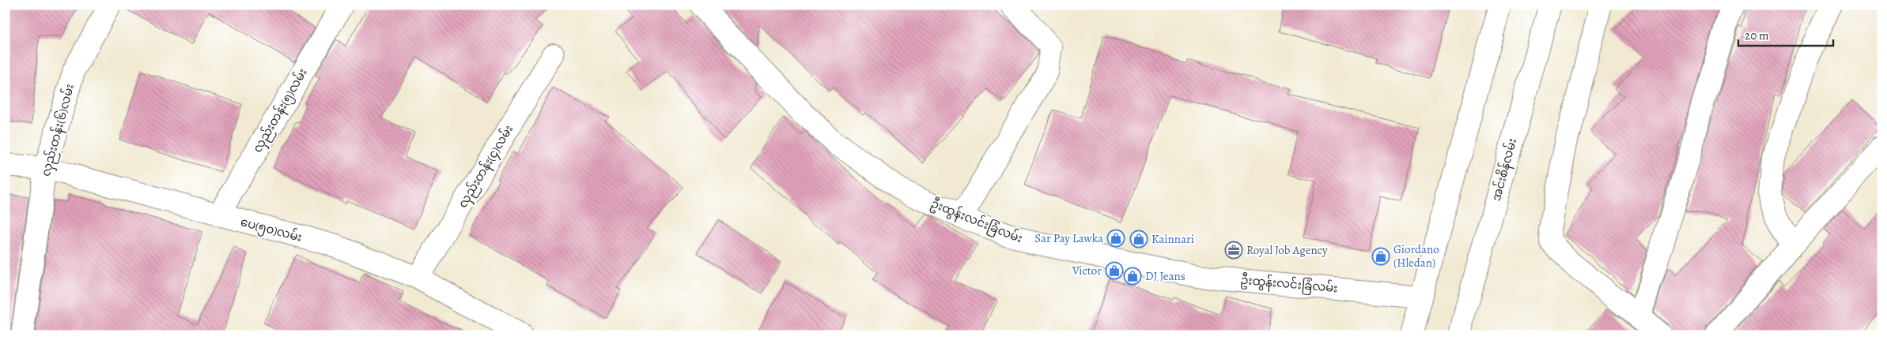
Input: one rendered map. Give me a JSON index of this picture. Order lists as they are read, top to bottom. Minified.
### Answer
{"streets":{"street":["လှည်းတန်း(၅)လမ်း","လှည်းတန်း(၆)လမ်း","လှည်းတန်း(၄)လမ်း","အင်းစိန်လမ်း","ဦးထွန်းလင်းခြံလမ်း","ပေ(၅၀)လမ်း"]},"crossings":[["လှည်းတန်း(၅)လမ်း","ပေ(၅၀)လမ်း"],["လှည်းတန်း(၆)လမ်း","ပေ(၅၀)လမ်း"],["လှည်းတန်း(၄)လမ်း","ပေ(၅၀)လမ်း"]],"places":{"shop":["Sar Pay Lawka","Kainnari","Giordano (Hledan)","Victor","DJ Jeans"],"office":["Royal Job Agency"]},"scale_bar":"20 m"}
